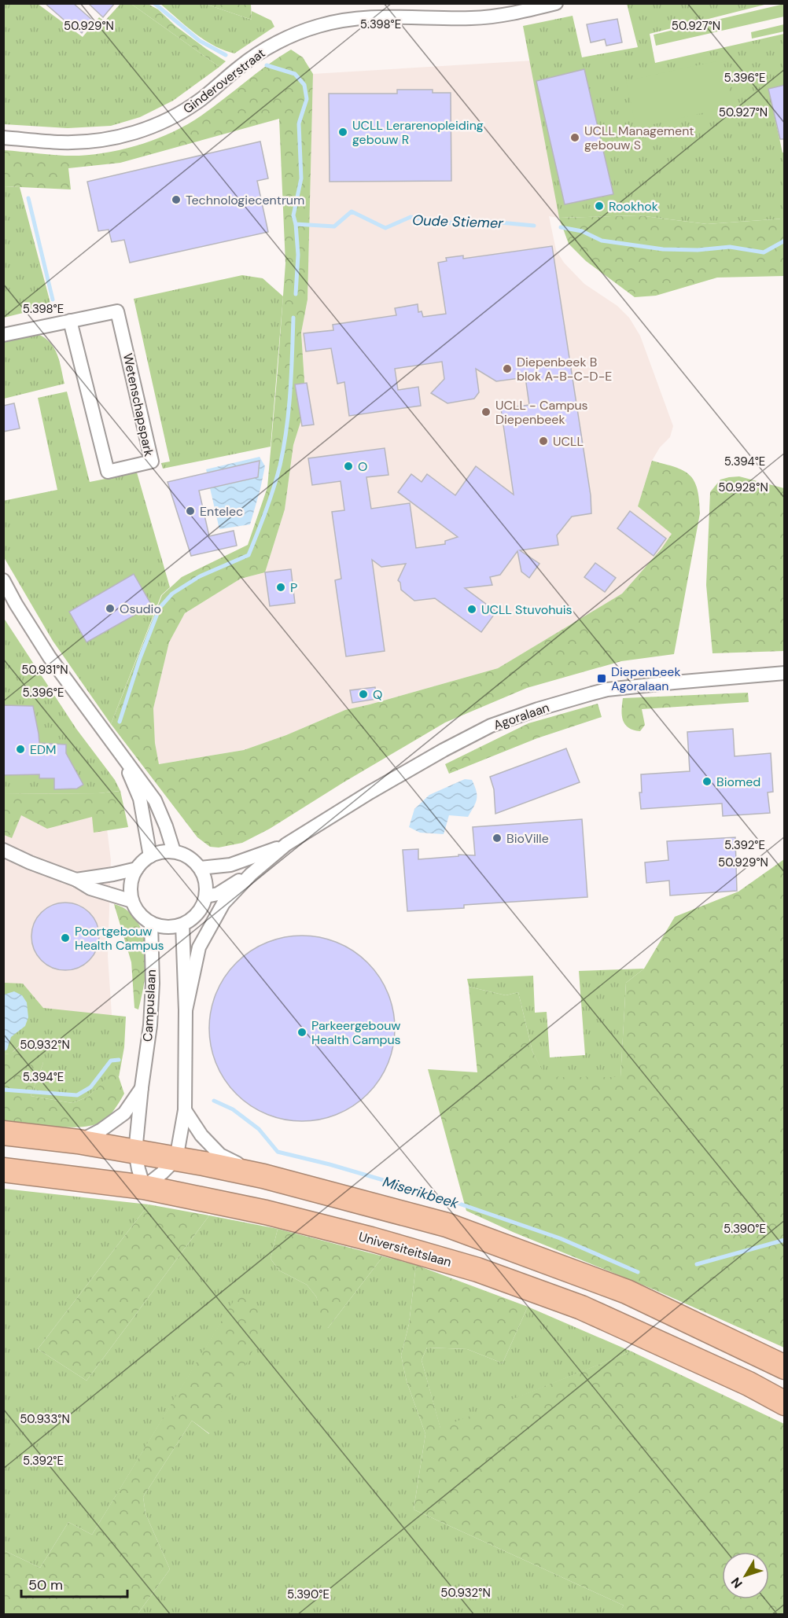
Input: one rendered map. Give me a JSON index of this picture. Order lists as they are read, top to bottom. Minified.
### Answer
{"streets":{"highway":["Universiteitslaan"],"street":["Ginderoverstraat","Wetenschapspark","Agoralaan","Campuslaan"]},"crossings":[["Agoralaan","Campuslaan"],["Campuslaan","Universiteitslaan"]],"water":["Oude Stiemer","Miserikbeek"],"places":{"other":["UCLL Lerarenopleiding gebouw R","UCLL Management gebouw S","Technologiecentrum","Rookhok","Diepenbeek B blok A-B-C-D-E","UCLL - Campus Diepenbeek","UCLL","O","Entelec","P","Osudio","UCLL Stuvohuis","Q","EDM","Biomed","BioVille","Poortgebouw Health Campus","Parkeergebouw Health Campus"],"transit":["Diepenbeek Agoralaan"]},"scale_bar":"50 m","north":"bottom left","coordinates":["5.398°E","50.929°N","50.927°N","5.396°E","5.394°E","50.928°N","50.931°N","5.392°E","50.932°N","5.390°E","50.933°N"]}
